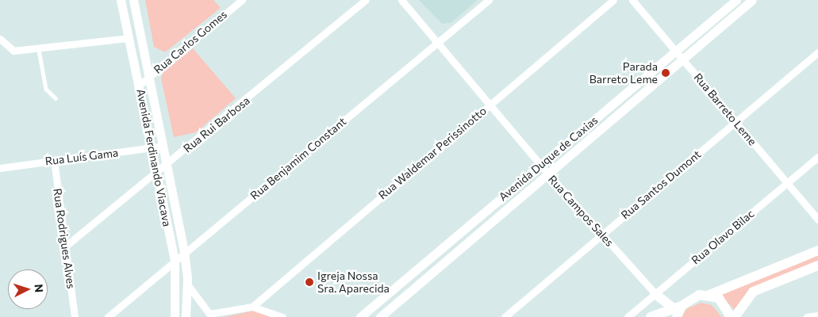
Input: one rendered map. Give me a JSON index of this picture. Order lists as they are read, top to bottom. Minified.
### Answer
{"streets":{"street":["Rua Carlos Gomes","Rua Barreto Leme","Rua Rui Barbosa","Rua Waldemar Perissinotto","Rua Luís Gama","Avenida Ferdinando Viacava","Rua Benjamim Constant","Avenida Duque de Caxias","Rua Santos Dumont","Rua Campos Sales","Rua Olavo Bilac","Rua Rodrigues Alves"]},"crossings":[["Rua Carlos Gomes","Avenida Ferdinando Viacava"],["Rua Barreto Leme","Avenida Duque de Caxias"],["Rua Barreto Leme","Rua Santos Dumont"],["Rua Barreto Leme","Rua Olavo Bilac"],["Rua Rui Barbosa","Avenida Ferdinando Viacava"],["Rua Rui Barbosa","Rua Rodrigues Alves"],["Rua Waldemar Perissinotto","Rua Campos Sales"],["Rua Luís Gama","Avenida Ferdinando Viacava"],["Rua Luís Gama","Rua Rodrigues Alves"],["Avenida Ferdinando Viacava","Rua Benjamim Constant"],["Rua Benjamim Constant","Rua Campos Sales"],["Avenida Duque de Caxias","Rua Campos Sales"],["Rua Santos Dumont","Rua Campos Sales"],["Rua Campos Sales","Rua Olavo Bilac"]],"places":["Parada Barreto Leme","Igreja Nossa Sra. Aparecida"],"north":"right"}
